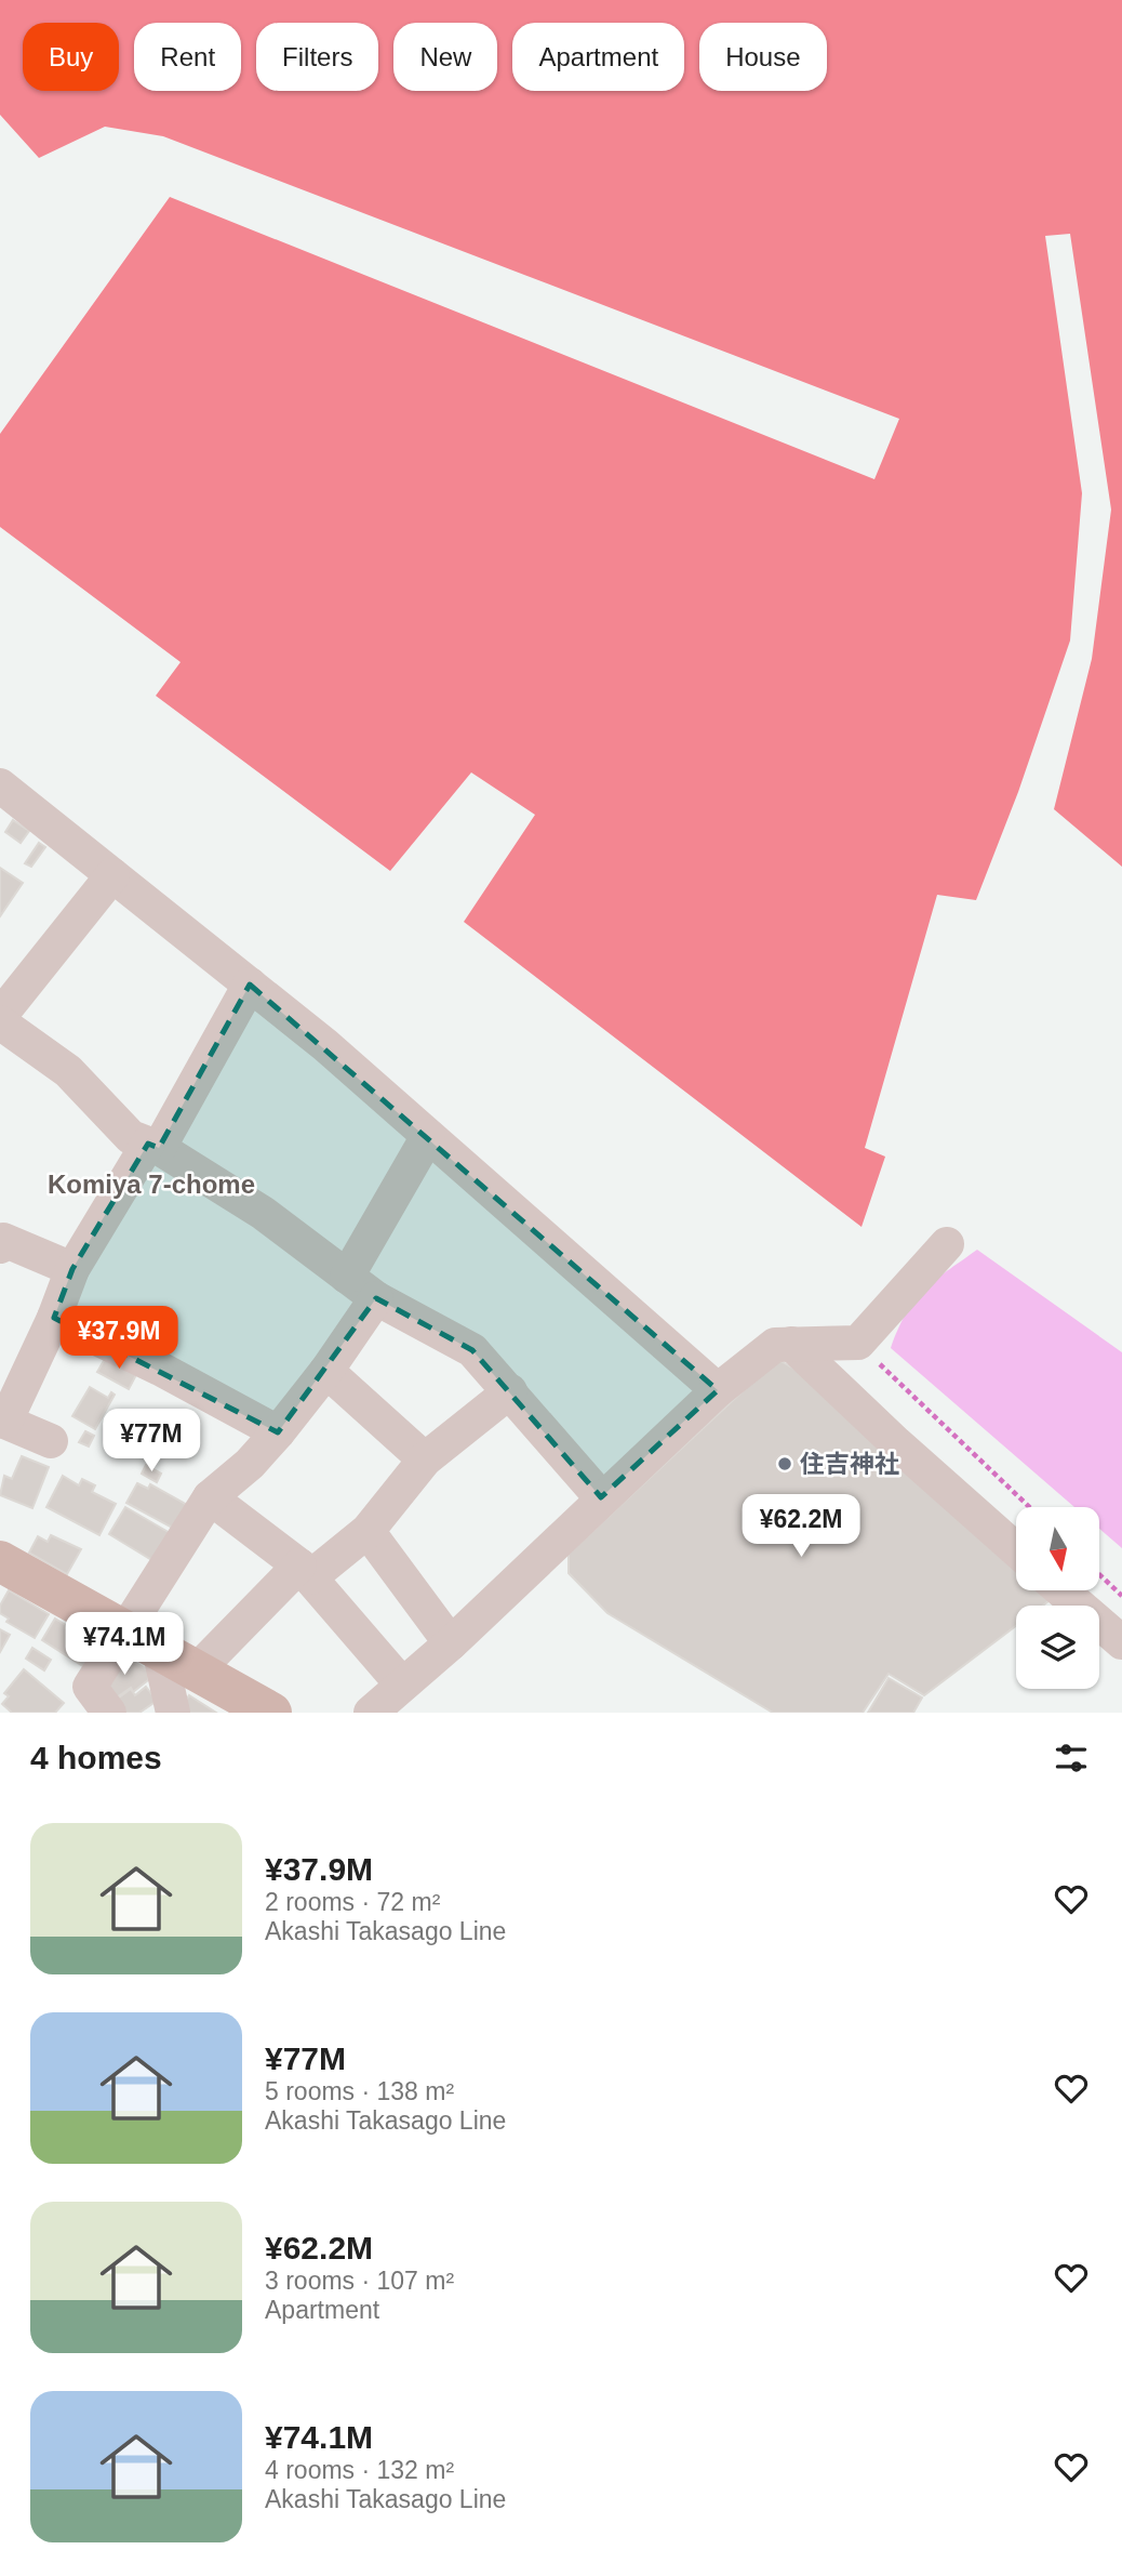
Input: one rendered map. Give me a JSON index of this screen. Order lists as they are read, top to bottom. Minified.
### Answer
{"districts":["Komiya 7-chome"],"places":["住吉神社"],"north":"bottom","page":{"chip":["Buy","Rent","Filters","New","Apartment","House"],"price":["¥37.9M","¥77M","¥62.2M","¥74.1M"],"heading":"4 homes","list":[{"name":"¥37.9M","note":"2 rooms · 72 m² · Akashi Takasago Line"},{"name":"¥77M","note":"5 rooms · 138 m² · Akashi Takasago Line"},{"name":"¥62.2M","note":"3 rooms · 107 m² · Apartment"},{"name":"¥74.1M","note":"4 rooms · 132 m² · Akashi Takasago Line"}]}}
